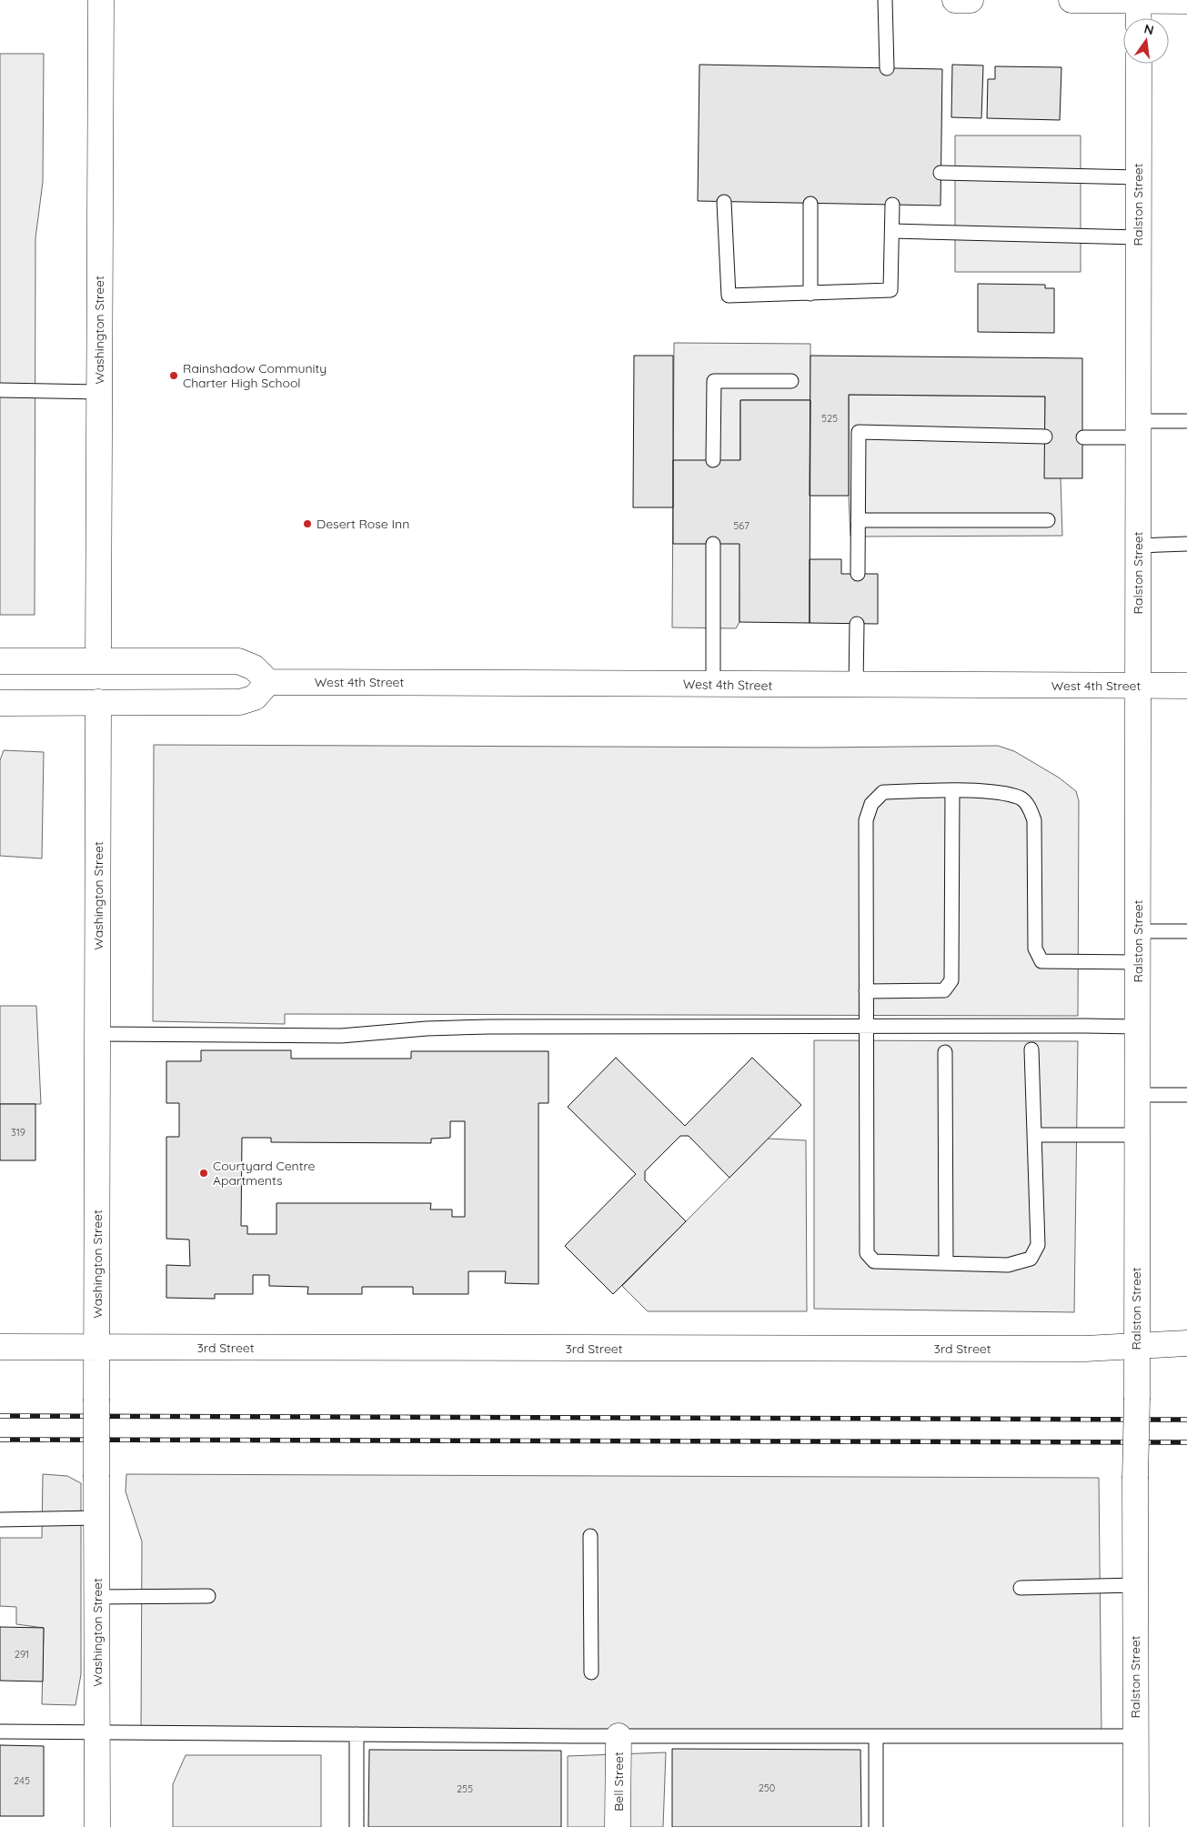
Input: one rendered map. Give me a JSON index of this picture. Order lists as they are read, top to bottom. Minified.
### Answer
{"streets":{"street":["Ralston Street","Washington Street","West 4th Street","3rd Street","Bell Street"]},"crossings":[["Ralston Street","West 4th Street"],["Ralston Street","3rd Street"],["Washington Street","3rd Street"]],"places":["Rainshadow Community Charter High School","Desert Rose Inn","Courtyard Centre Apartments"],"house_numbers":["525","567","319","291","245","250","255"],"north":"top"}
